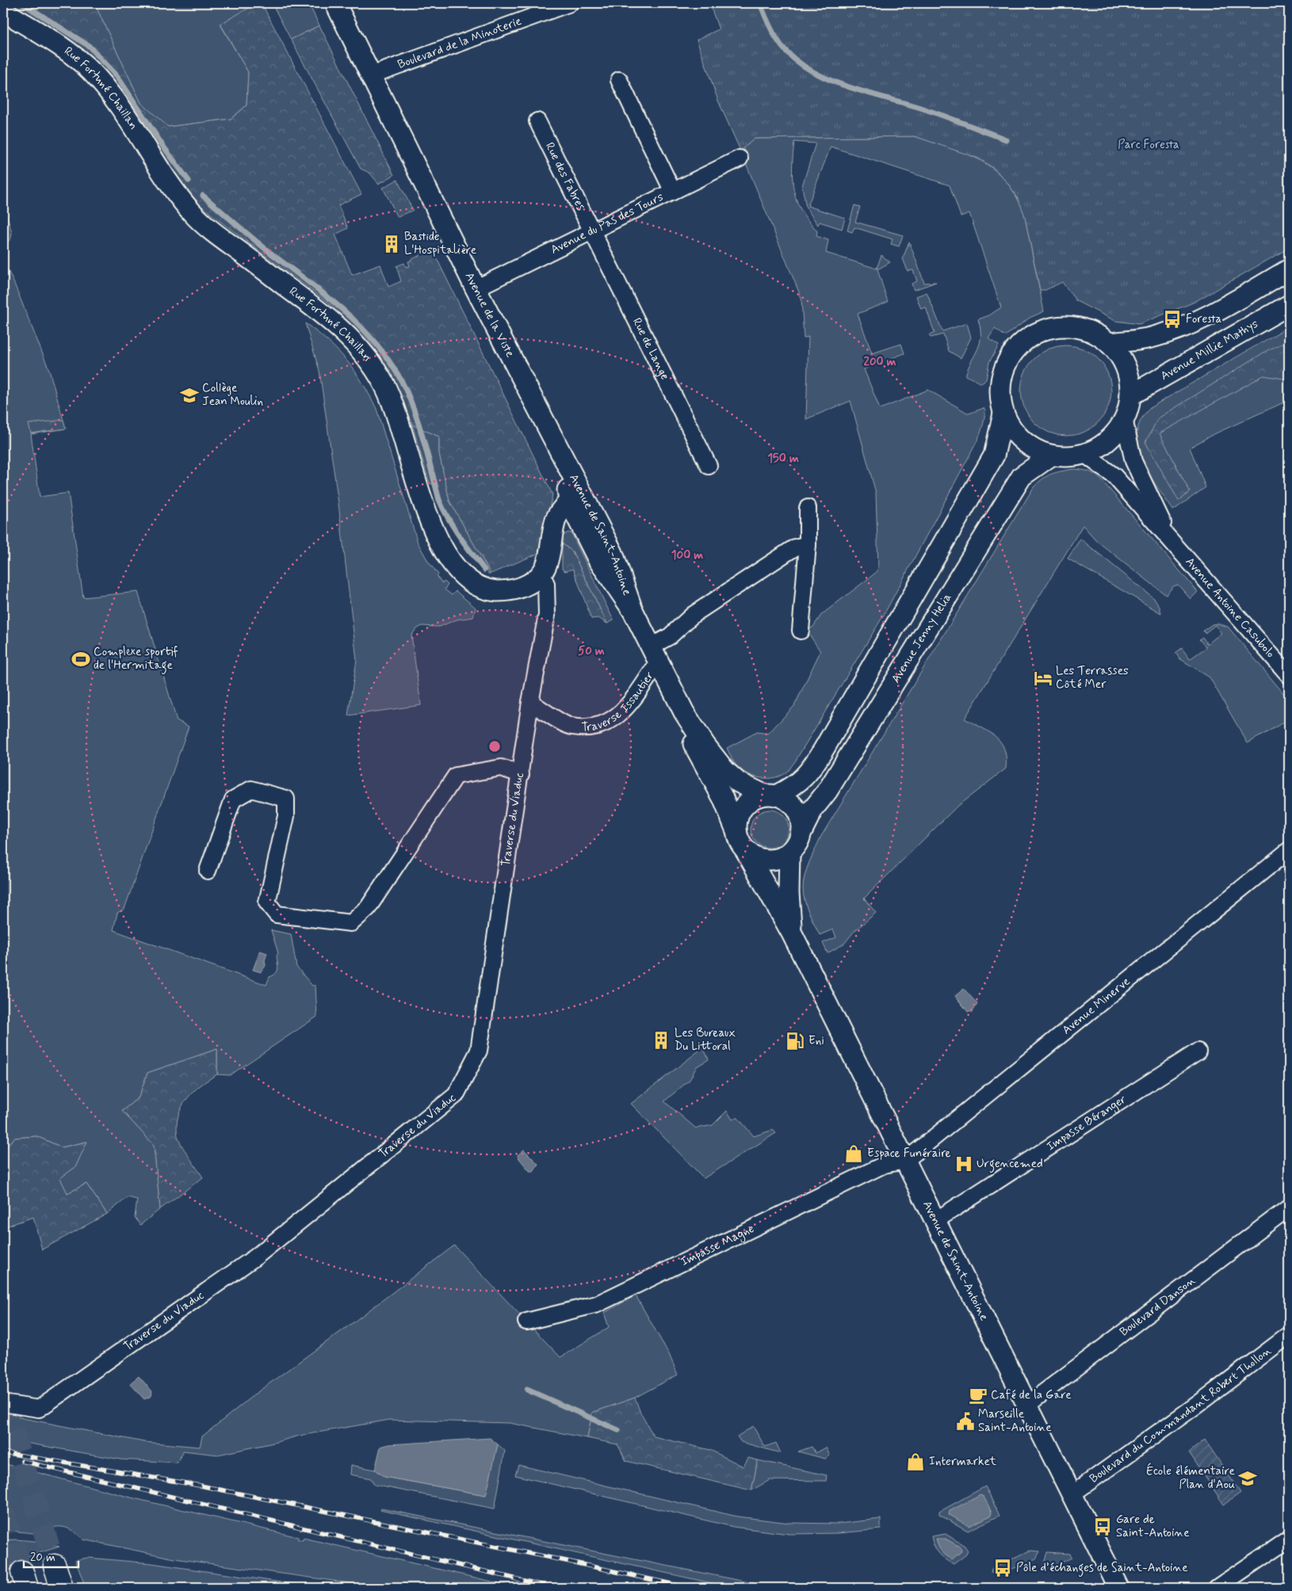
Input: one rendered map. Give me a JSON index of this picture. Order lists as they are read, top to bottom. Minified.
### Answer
{"streets":{"street":["Boulevard de la Minoterie","Rue Fortuné Chaillan","Rue des Fabres","Avenue du Pas des Tours","Avenue de la Viste","Rue de Lange","Avenue Millie Mathys","Avenue de Saint-Antoine","Avenue Antoine Casubolo","Avenue Jenny Helia","Traverse Issautier","Traverse du Viaduc","Avenue Minerve","Impasse Béranger","Impasse Magne","Boulevard Danson","Boulevard du Commandant Robert Thollon"]},"crossings":[["Boulevard de la Minoterie","Avenue de la Viste"],["Rue Fortuné Chaillan","Traverse du Viaduc"],["Rue des Fabres","Avenue du Pas des Tours"],["Rue des Fabres","Rue de Lange"],["Avenue du Pas des Tours","Avenue de la Viste"],["Avenue du Pas des Tours","Rue de Lange"],["Avenue de la Viste","Avenue de Saint-Antoine"],["Avenue Millie Mathys","Avenue Antoine Casubolo"],["Avenue Millie Mathys","Avenue Jenny Helia"],["Avenue de Saint-Antoine","Avenue Jenny Helia"],["Avenue de Saint-Antoine","Traverse Issautier"],["Avenue de Saint-Antoine","Avenue Minerve"],["Avenue de Saint-Antoine","Impasse Béranger"],["Avenue de Saint-Antoine","Impasse Magne"],["Avenue de Saint-Antoine","Boulevard Danson"],["Avenue de Saint-Antoine","Boulevard du Commandant Robert Thollon"],["Avenue Antoine Casubolo","Avenue Jenny Helia"],["Traverse Issautier","Traverse du Viaduc"],["Avenue Minerve","Impasse Magne"]],"parks":["Parc Foresta"],"places":{"building":["Bastide L'Hospitalière","Les Bureaux Du Littoral"],"bus stop":["Foresta","Gare de Saint-Antoine","Pôle d’échanges de Saint-Antoine"],"school or university":["Collège Jean Moulin","École élémentaire Plan d'Aou"],"sports":["Complexe sportif de l'Hermitage"],"hotel":["Les Terrasses Côté Mer"],"fuel station":["Eni"],"shop":["Espace Funéraire","Intermarket"],"hospital":["Urgencemed"],"cafe":["Café de la Gare"],"public building":["Marseille Saint-Antoine"]},"scale_bar":"20 m","rings":["200 m","150 m","100 m","50 m"]}
